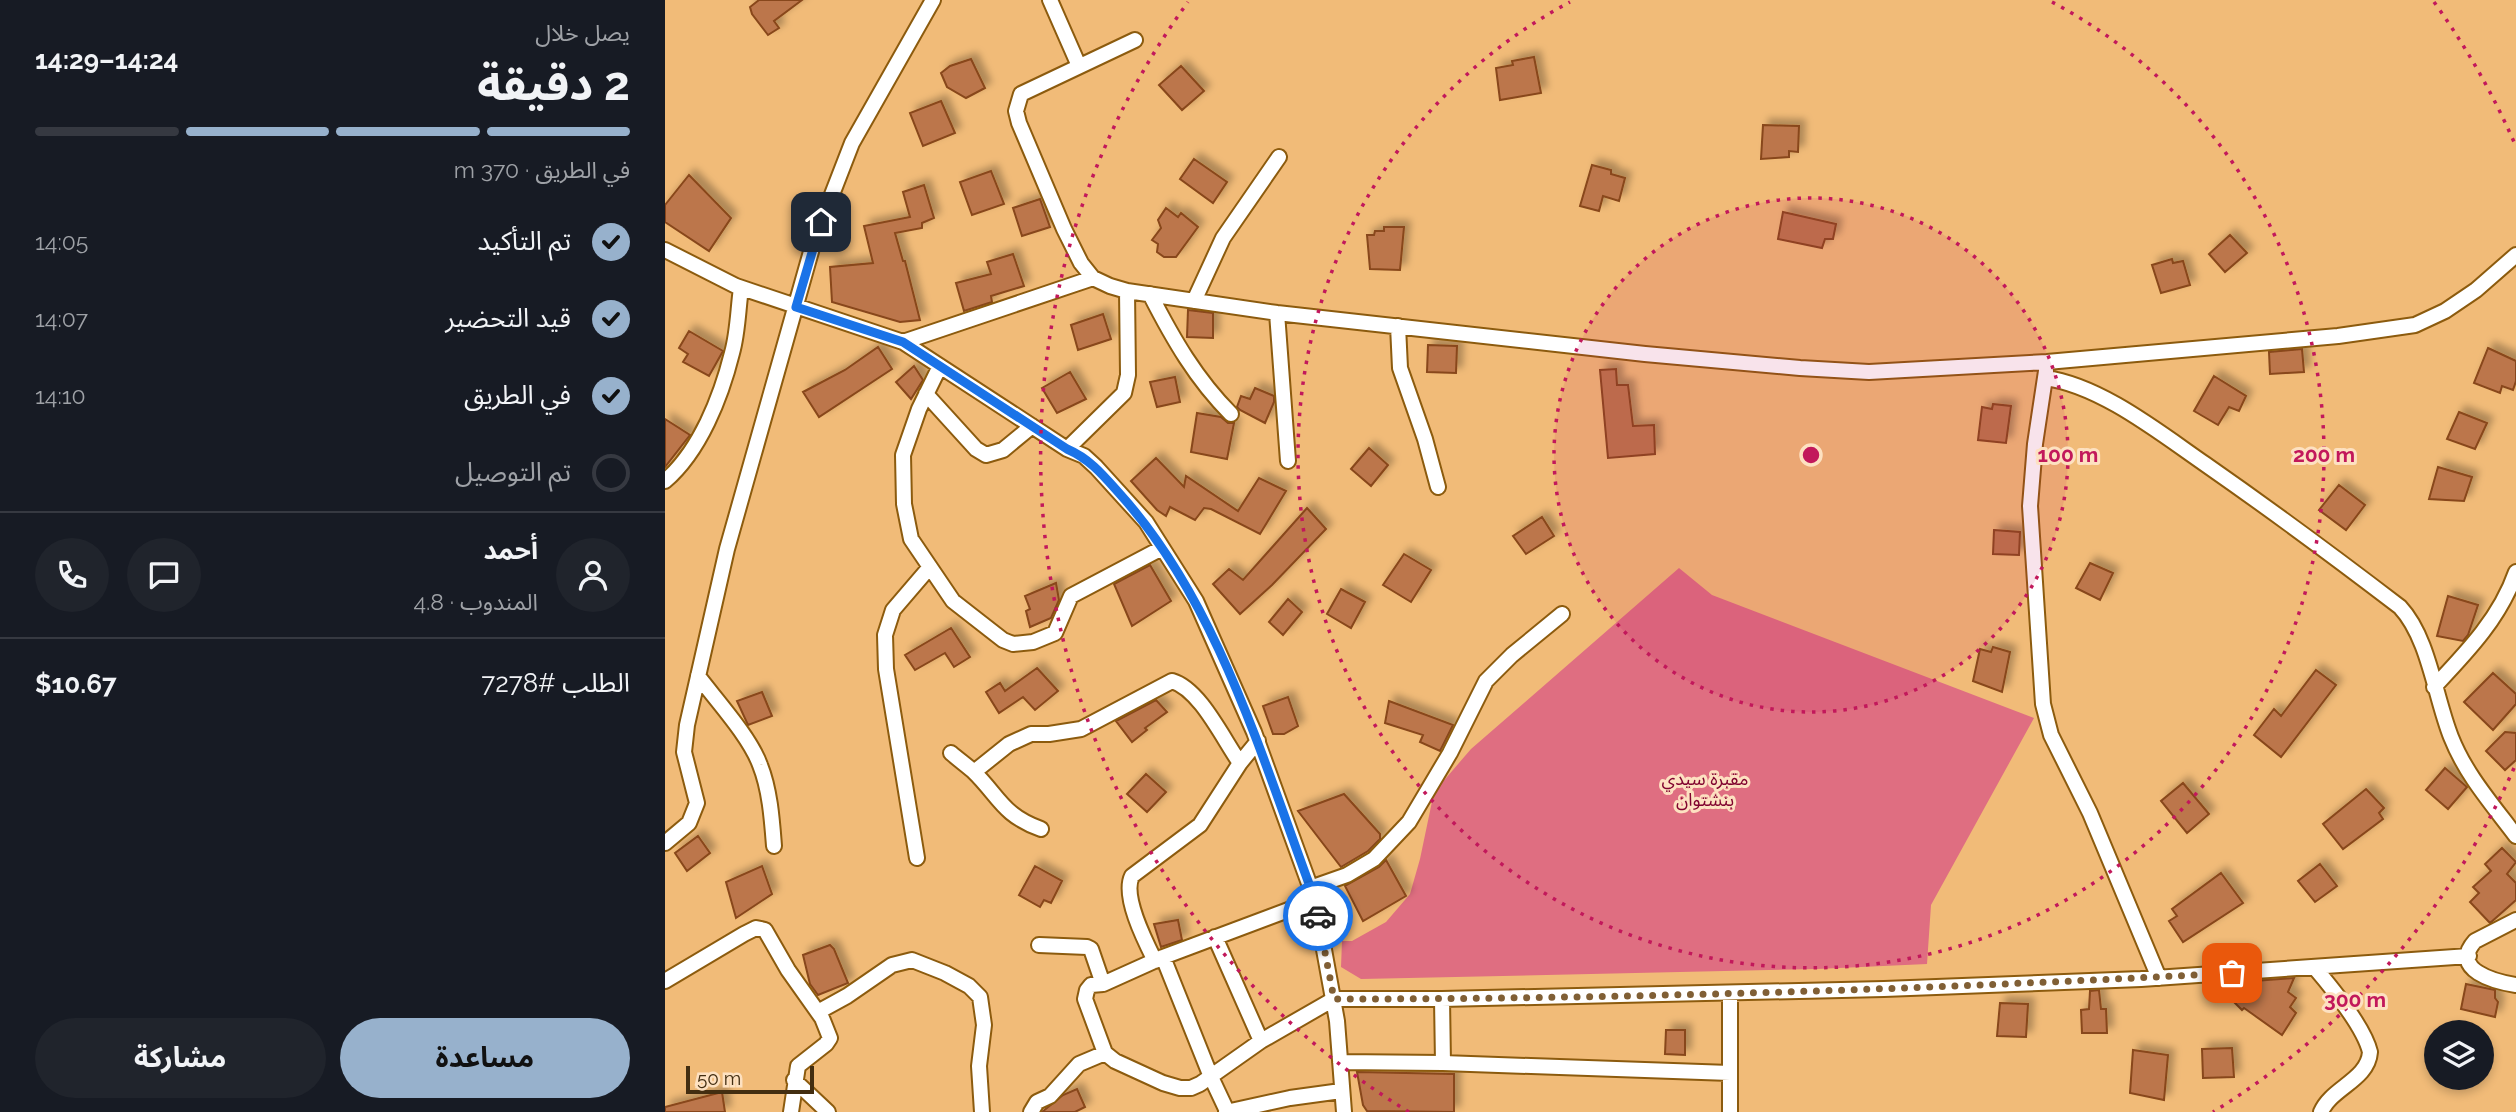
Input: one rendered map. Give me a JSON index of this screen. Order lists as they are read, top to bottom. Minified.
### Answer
{"parks":["مقبرة سيدي بنشتوان"],"scale_bar":"50 m","page":{"heading":["2 دقيقة","يصل خلال","14:24–14:29"],"panel":["أحمد","المندوب · 4.8","الطلب #7278","$10.67"],"bar":"في الطريق · 370 m","list":[["تم التأكيد","14:05"],["قيد التحضير","14:07"],["في الطريق","14:10"],"تم التوصيل"],"buttons":["مساعدة","مشاركة"],"scale":"50 m"},"rings":["100 m","200 m","300 m"]}
